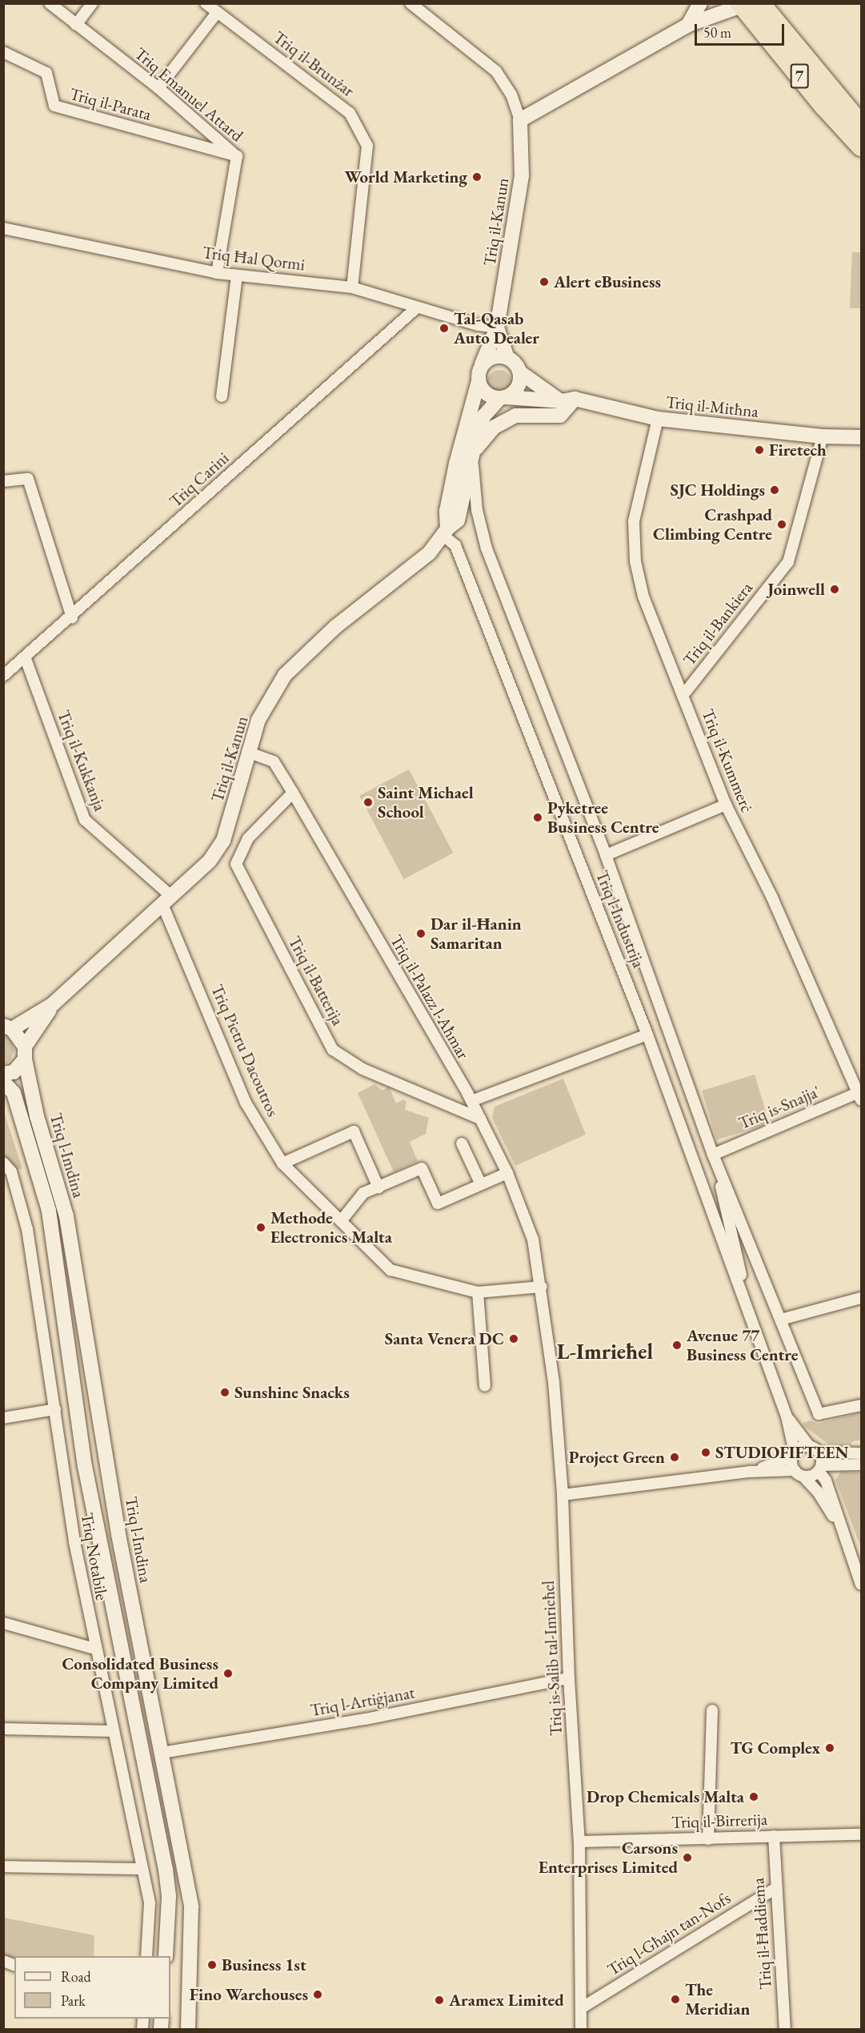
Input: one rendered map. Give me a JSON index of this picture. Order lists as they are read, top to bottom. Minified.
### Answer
{"streets":{"highway":["7"],"main road":["Triq il-Kanun","Triq il-Mitħna","Triq l-Imdina"],"street":["Triq il-Brunżar","Triq Emanuel Attard","Triq il-Parata","Triq Ħal Qormi","Triq Carini","Triq il-Bankiera","Triq il-Kukkanja","Triq il-Kummerċ","Triq l-Industrija","Triq il-Batterija","Triq il-Palazz l-Aħmar","Triq Pietru Dacoutros","Triq is-Snajja'","Triq Notabile","Triq is-Salib tal-Imrieħel","Triq l-Artiġjanat","Triq il-Birrerija","Triq l-Għajn tan-Nofs","Triq il-Ħaddiema"]},"crossings":[["Triq il-Brunżar","Triq Ħal Qormi"],["Triq Emanuel Attard","Triq il-Parata"],["Triq Emanuel Attard","Triq Ħal Qormi"],["Triq il-Kanun","Triq Ħal Qormi"],["Triq il-Kanun","Triq il-Mitħna"],["Triq il-Kanun","Triq il-Kukkanja"],["Triq il-Kanun","Triq l-Industrija"],["Triq il-Kanun","Triq il-Palazz l-Aħmar"],["Triq il-Kanun","Triq Pietru Dacoutros"],["Triq il-Kanun","Triq l-Imdina"],["Triq Ħal Qormi","Triq Carini"],["Triq il-Mitħna","Triq il-Bankiera"],["Triq il-Mitħna","Triq il-Kummerċ"],["Triq Carini","Triq il-Kukkanja"],["Triq il-Bankiera","Triq il-Kummerċ"],["Triq il-Kukkanja","Triq Pietru Dacoutros"],["Triq il-Kummerċ","Triq is-Snajja'"],["Triq l-Industrija","Triq is-Snajja'"],["Triq il-Batterija","Triq il-Palazz l-Aħmar"],["Triq il-Palazz l-Aħmar","Triq Pietru Dacoutros"],["Triq il-Palazz l-Aħmar","Triq is-Salib tal-Imrieħel"],["Triq Pietru Dacoutros","Triq is-Salib tal-Imrieħel"],["Triq l-Imdina","Triq l-Artiġjanat"],["Triq is-Salib tal-Imrieħel","Triq l-Artiġjanat"],["Triq is-Salib tal-Imrieħel","Triq il-Birrerija"],["Triq is-Salib tal-Imrieħel","Triq l-Għajn tan-Nofs"],["Triq il-Birrerija","Triq il-Ħaddiema"],["Triq l-Għajn tan-Nofs","Triq il-Ħaddiema"]],"districts":["L-Imrieħel"],"places":["World Marketing","Alert eBusiness","Tal-Qasab Auto Dealer","Firetech","SJC Holdings","Crashpad Climbing Centre","Joinwell","Saint Michael School","Pyketree Business Centre","Dar il-Ħanin Samaritan","Methode Electronics Malta","Santa Venera DC","Avenue 77 Business Centre","Sunshine Snacks","STUDIOFIFTEEN","Project Green","Consolidated Business Company Limited","TG Complex","Drop Chemicals Malta","Carsons Enterprises Limited","Business 1st","Fino Warehouses","The Meridian","Aramex Limited"],"legend":["Road","Park"],"scale_bar":"50 m"}
